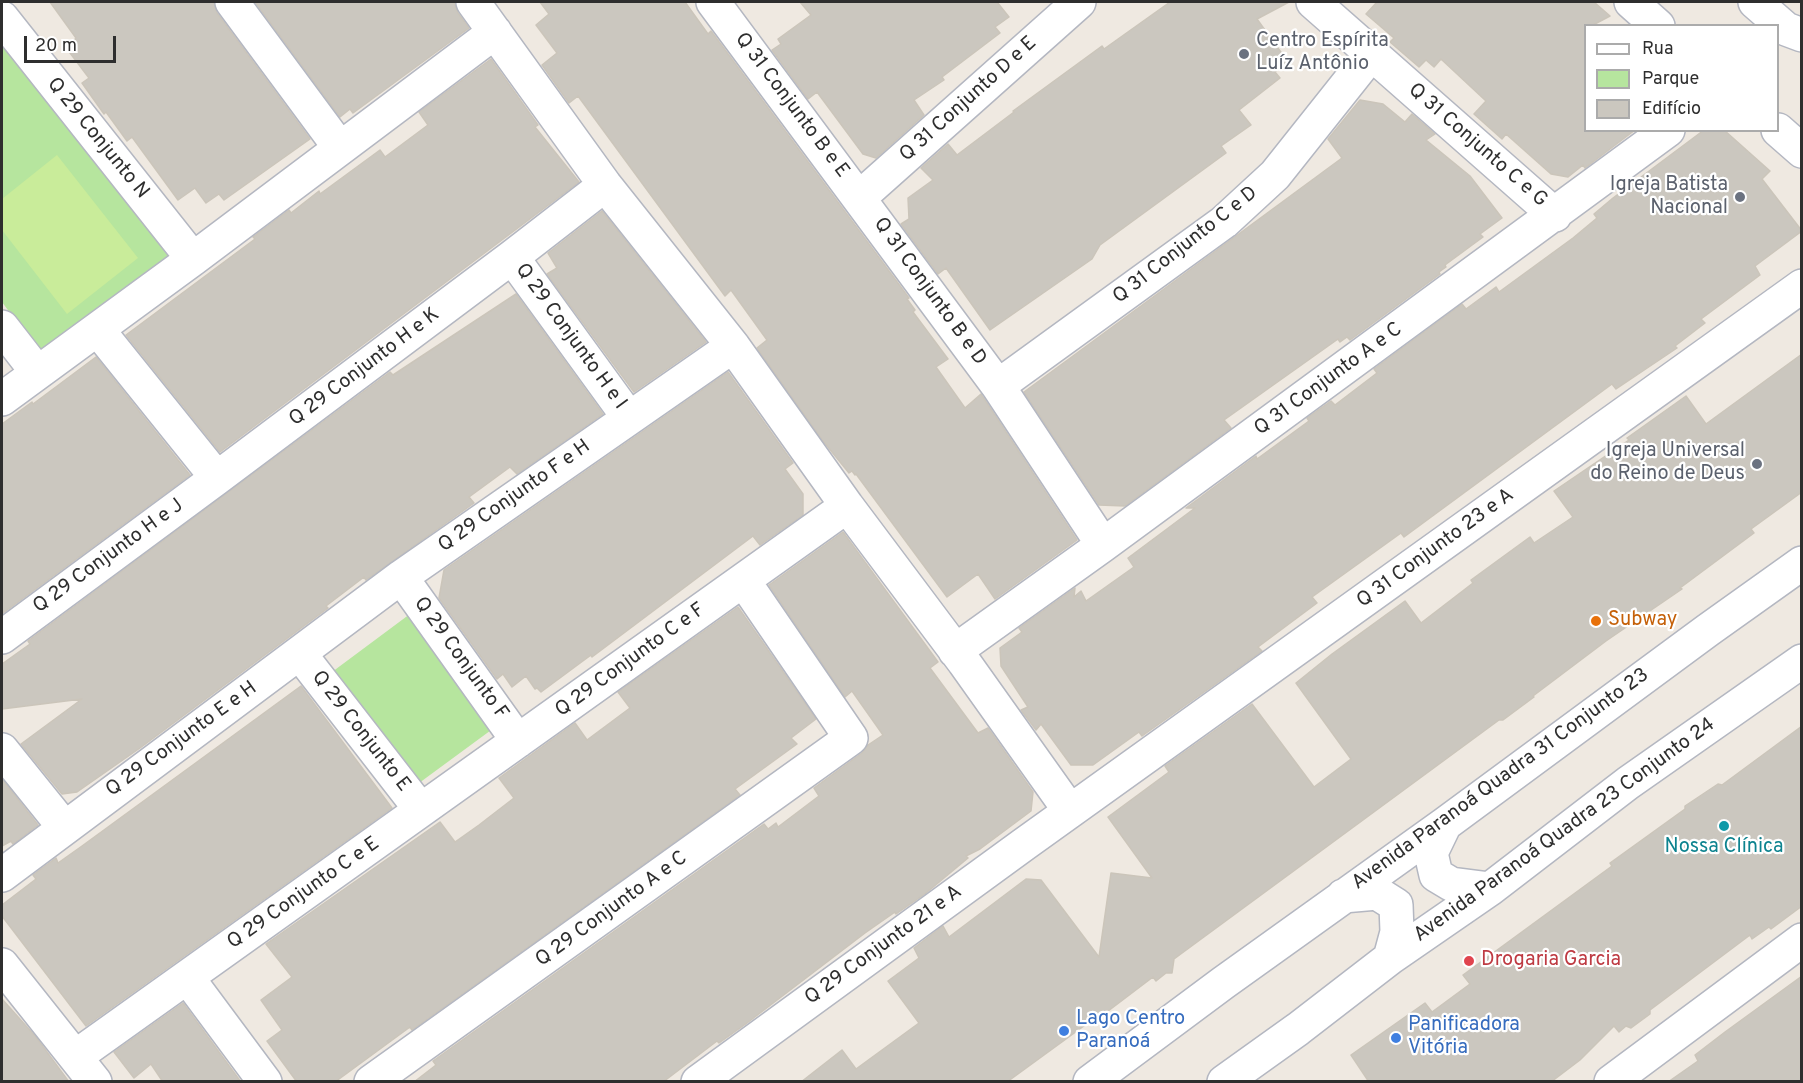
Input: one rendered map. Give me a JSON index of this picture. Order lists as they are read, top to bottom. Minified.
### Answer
{"streets":{"street":["Q 31 Conjunto D e E","Q 31 Conjunto B e E","Q 29 Conjunto N","Q 31 Conjunto C e G","Q 31 Conjunto C e D","Q 31 Conjunto B e D","Q 29 Conjunto H e I","Q 29 Conjunto H e K","Q 31 Conjunto A e C","Q 29 Conjunto F e H","Q 31 Conjunto 23 e A","Q 29 Conjunto H e J","Q 29 Conjunto F","Q 29 Conjunto C e F","Q 29 Conjunto E","Q 29 Conjunto E e H","Avenida Paranoá Quadra 31 Conjunto 23","Avenida Paranoá Quadra 23 Conjunto 24","Q 29 Conjunto C e E","Q 29 Conjunto A e C","Q 29 Conjunto 21 e A"]},"crossings":[["Q 31 Conjunto D e E","Q 31 Conjunto B e E"],["Q 31 Conjunto D e E","Q 31 Conjunto B e D"],["Q 31 Conjunto B e E","Q 31 Conjunto B e D"],["Q 31 Conjunto C e G","Q 31 Conjunto C e D"],["Q 31 Conjunto C e G","Q 31 Conjunto A e C"],["Q 31 Conjunto C e D","Q 31 Conjunto B e D"],["Q 31 Conjunto B e D","Q 31 Conjunto A e C"],["Q 29 Conjunto H e I","Q 29 Conjunto H e K"],["Q 29 Conjunto H e I","Q 29 Conjunto F e H"],["Q 29 Conjunto H e K","Q 29 Conjunto H e J"],["Q 29 Conjunto F e H","Q 29 Conjunto F"],["Q 29 Conjunto F e H","Q 29 Conjunto E"],["Q 29 Conjunto F e H","Q 29 Conjunto E e H"],["Q 31 Conjunto 23 e A","Q 29 Conjunto 21 e A"],["Q 29 Conjunto F","Q 29 Conjunto C e F"],["Q 29 Conjunto C e F","Q 29 Conjunto E"],["Q 29 Conjunto C e F","Q 29 Conjunto C e E"],["Q 29 Conjunto C e F","Q 29 Conjunto A e C"],["Q 29 Conjunto E","Q 29 Conjunto E e H"],["Q 29 Conjunto E","Q 29 Conjunto C e E"]],"places":["Centro Espírita Luíz Antônio","Igreja Batista Nacional","Igreja Universal do Reino de Deus","Subway","Nossa Clínica","Drogaria Garcia","Lago Centro Paranoá","Panificadora Vitória"],"legend":["Rua","Parque","Edifício"],"scale_bar":"20 m"}
